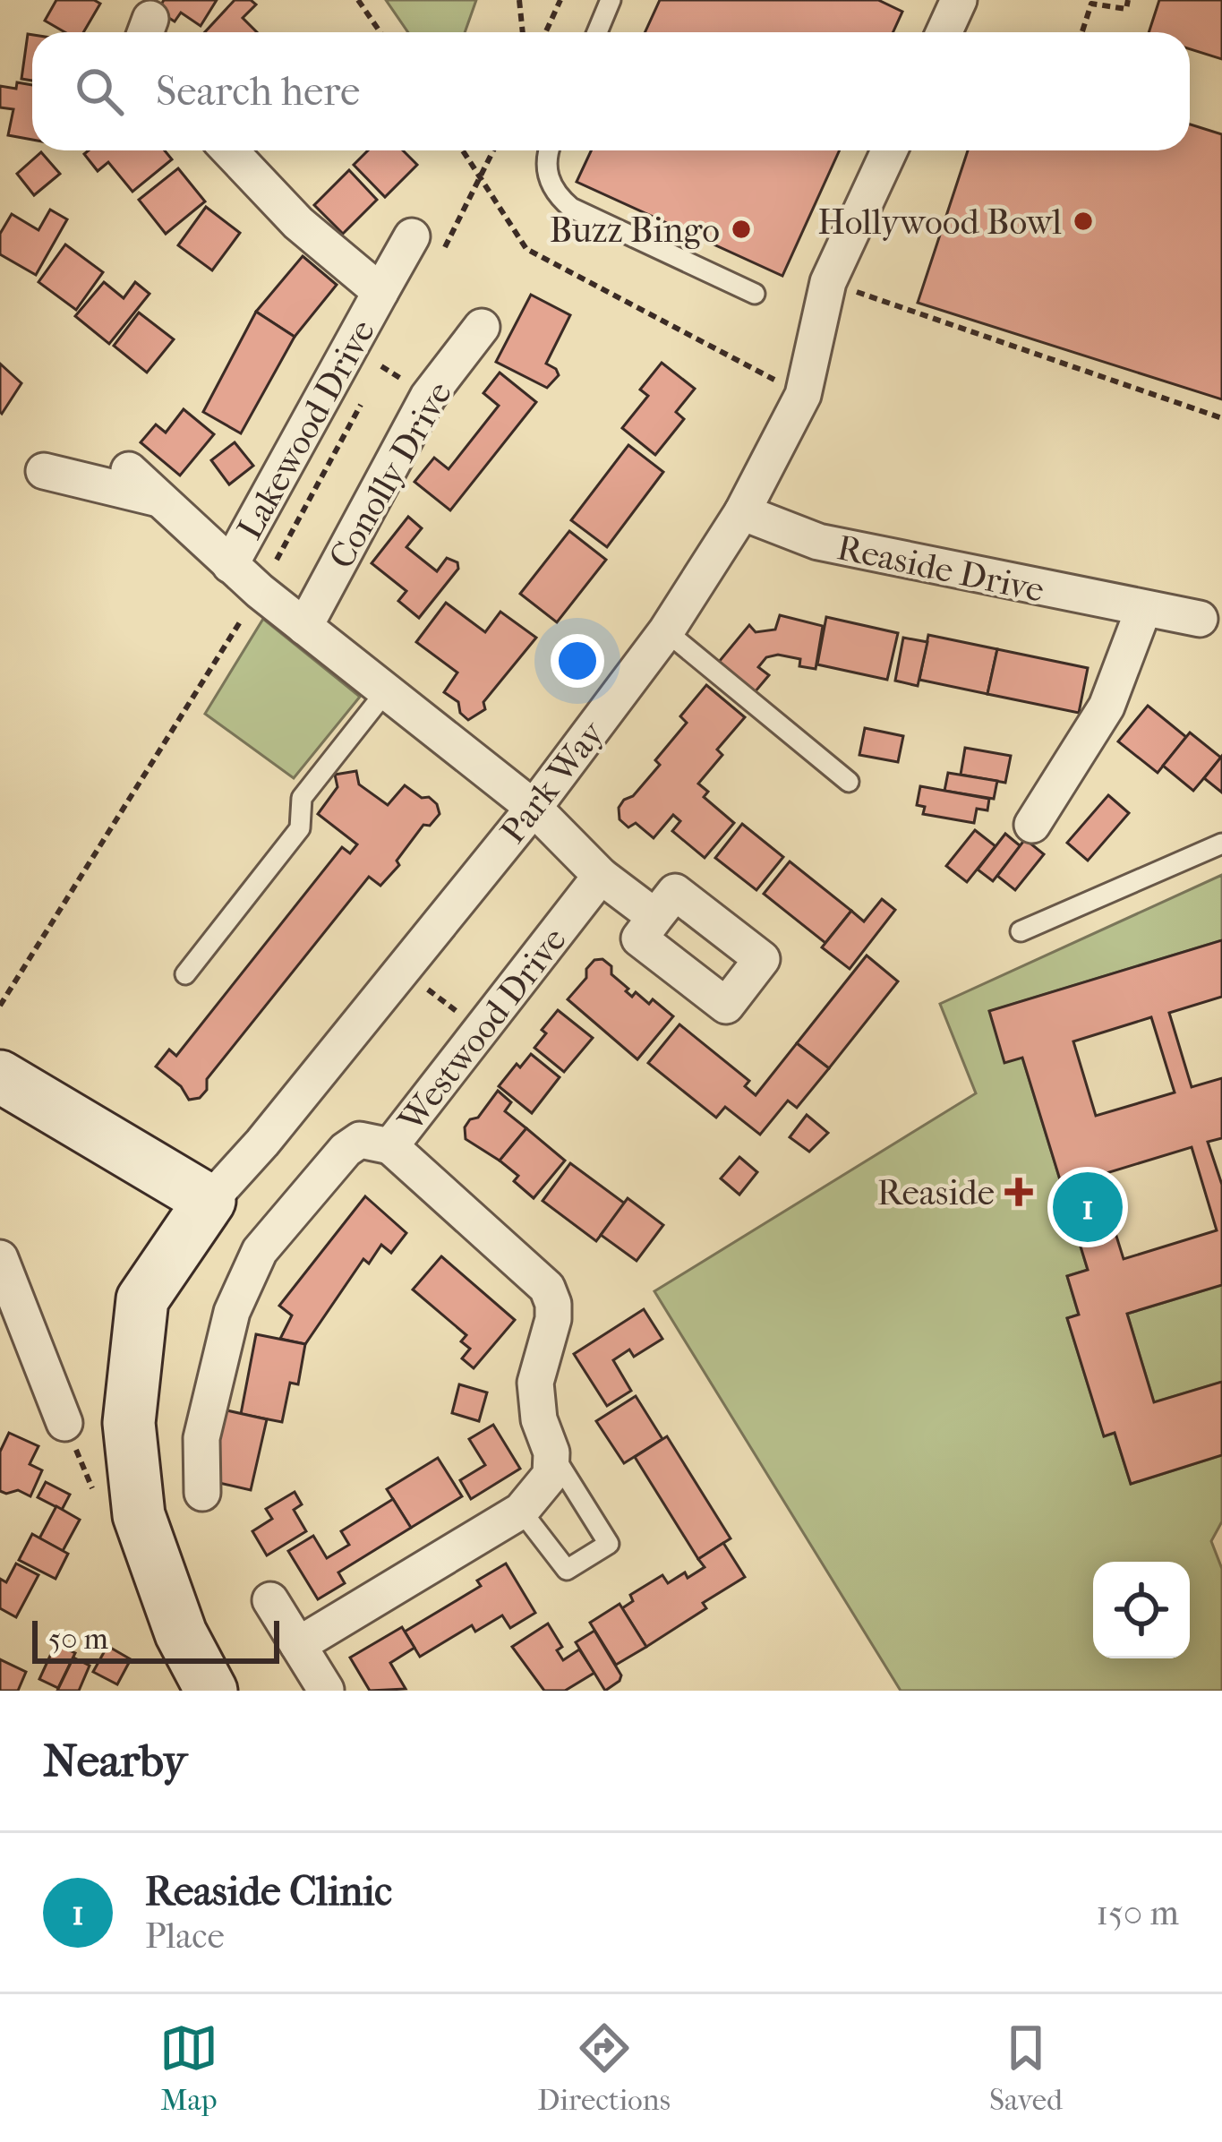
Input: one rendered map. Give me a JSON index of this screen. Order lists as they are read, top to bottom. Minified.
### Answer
{"streets":{"street":["Lakewood Drive","Conolly Drive","Reaside Drive","Park Way","Westwood Drive"]},"crossings":[["Reaside Drive","Park Way"]],"places":{"other":["Hollywood Bowl","Buzz Bingo"],"health":["Reaside"]},"scale_bar":"50 m","page":{"search":"Search here","pins":"1","scale":"50 m","heading":"Nearby","list":[{"mark":"1","name":"Reaside Clinic","note":"Place","value":"150 m"}],"nav":["Map","Directions","Saved"]}}
